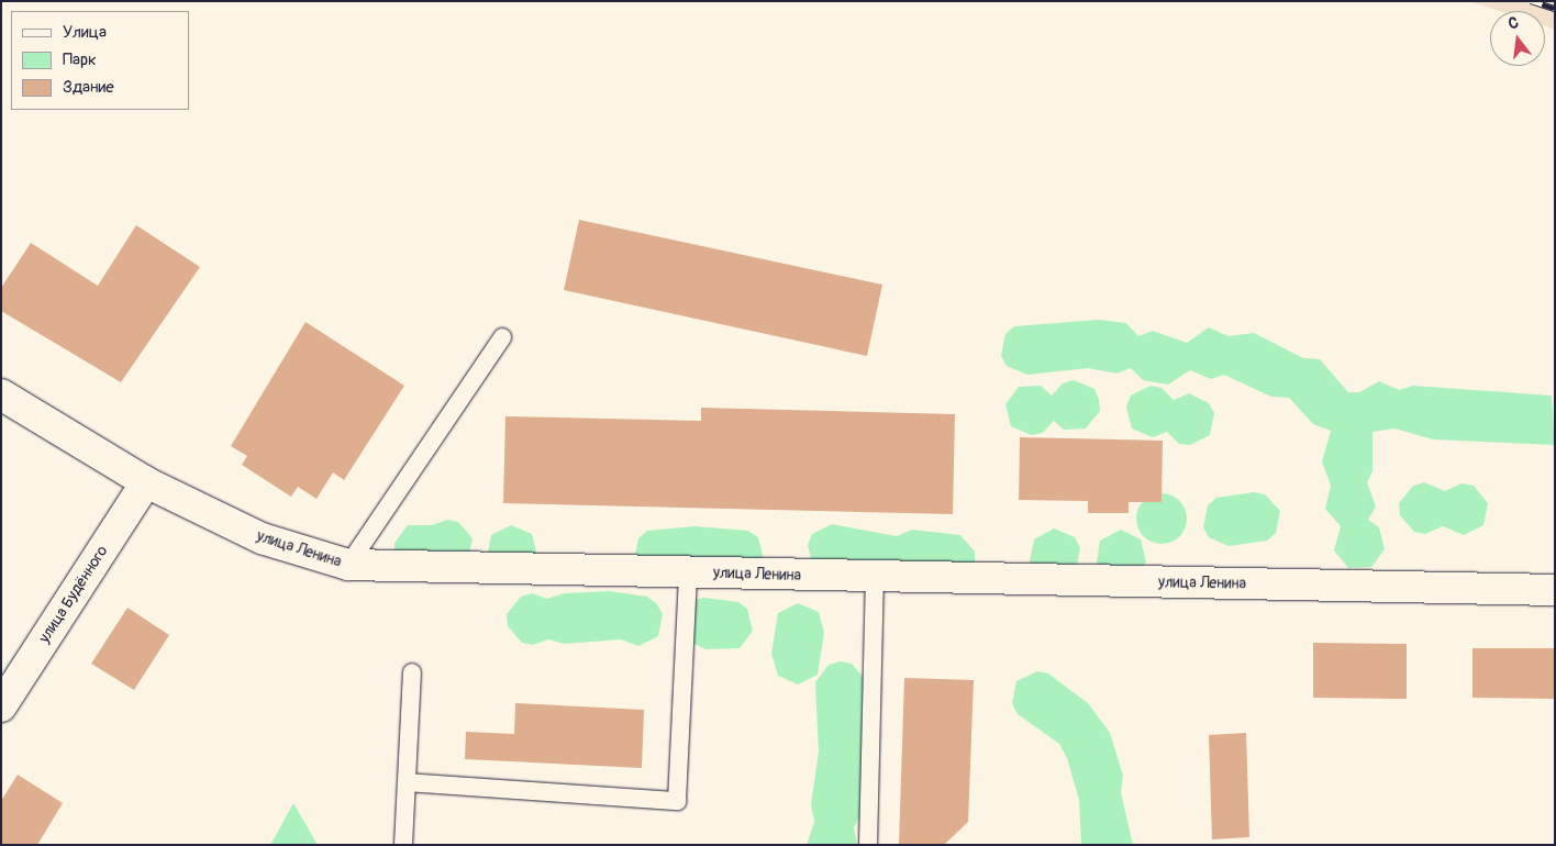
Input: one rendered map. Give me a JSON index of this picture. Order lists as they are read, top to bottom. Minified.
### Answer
{"streets":{"street":["улица Ленина","улица Будённого"]},"crossings":[["улица Ленина","улица Будённого"]],"legend":["Улица","Парк","Здание"],"north":"top"}
